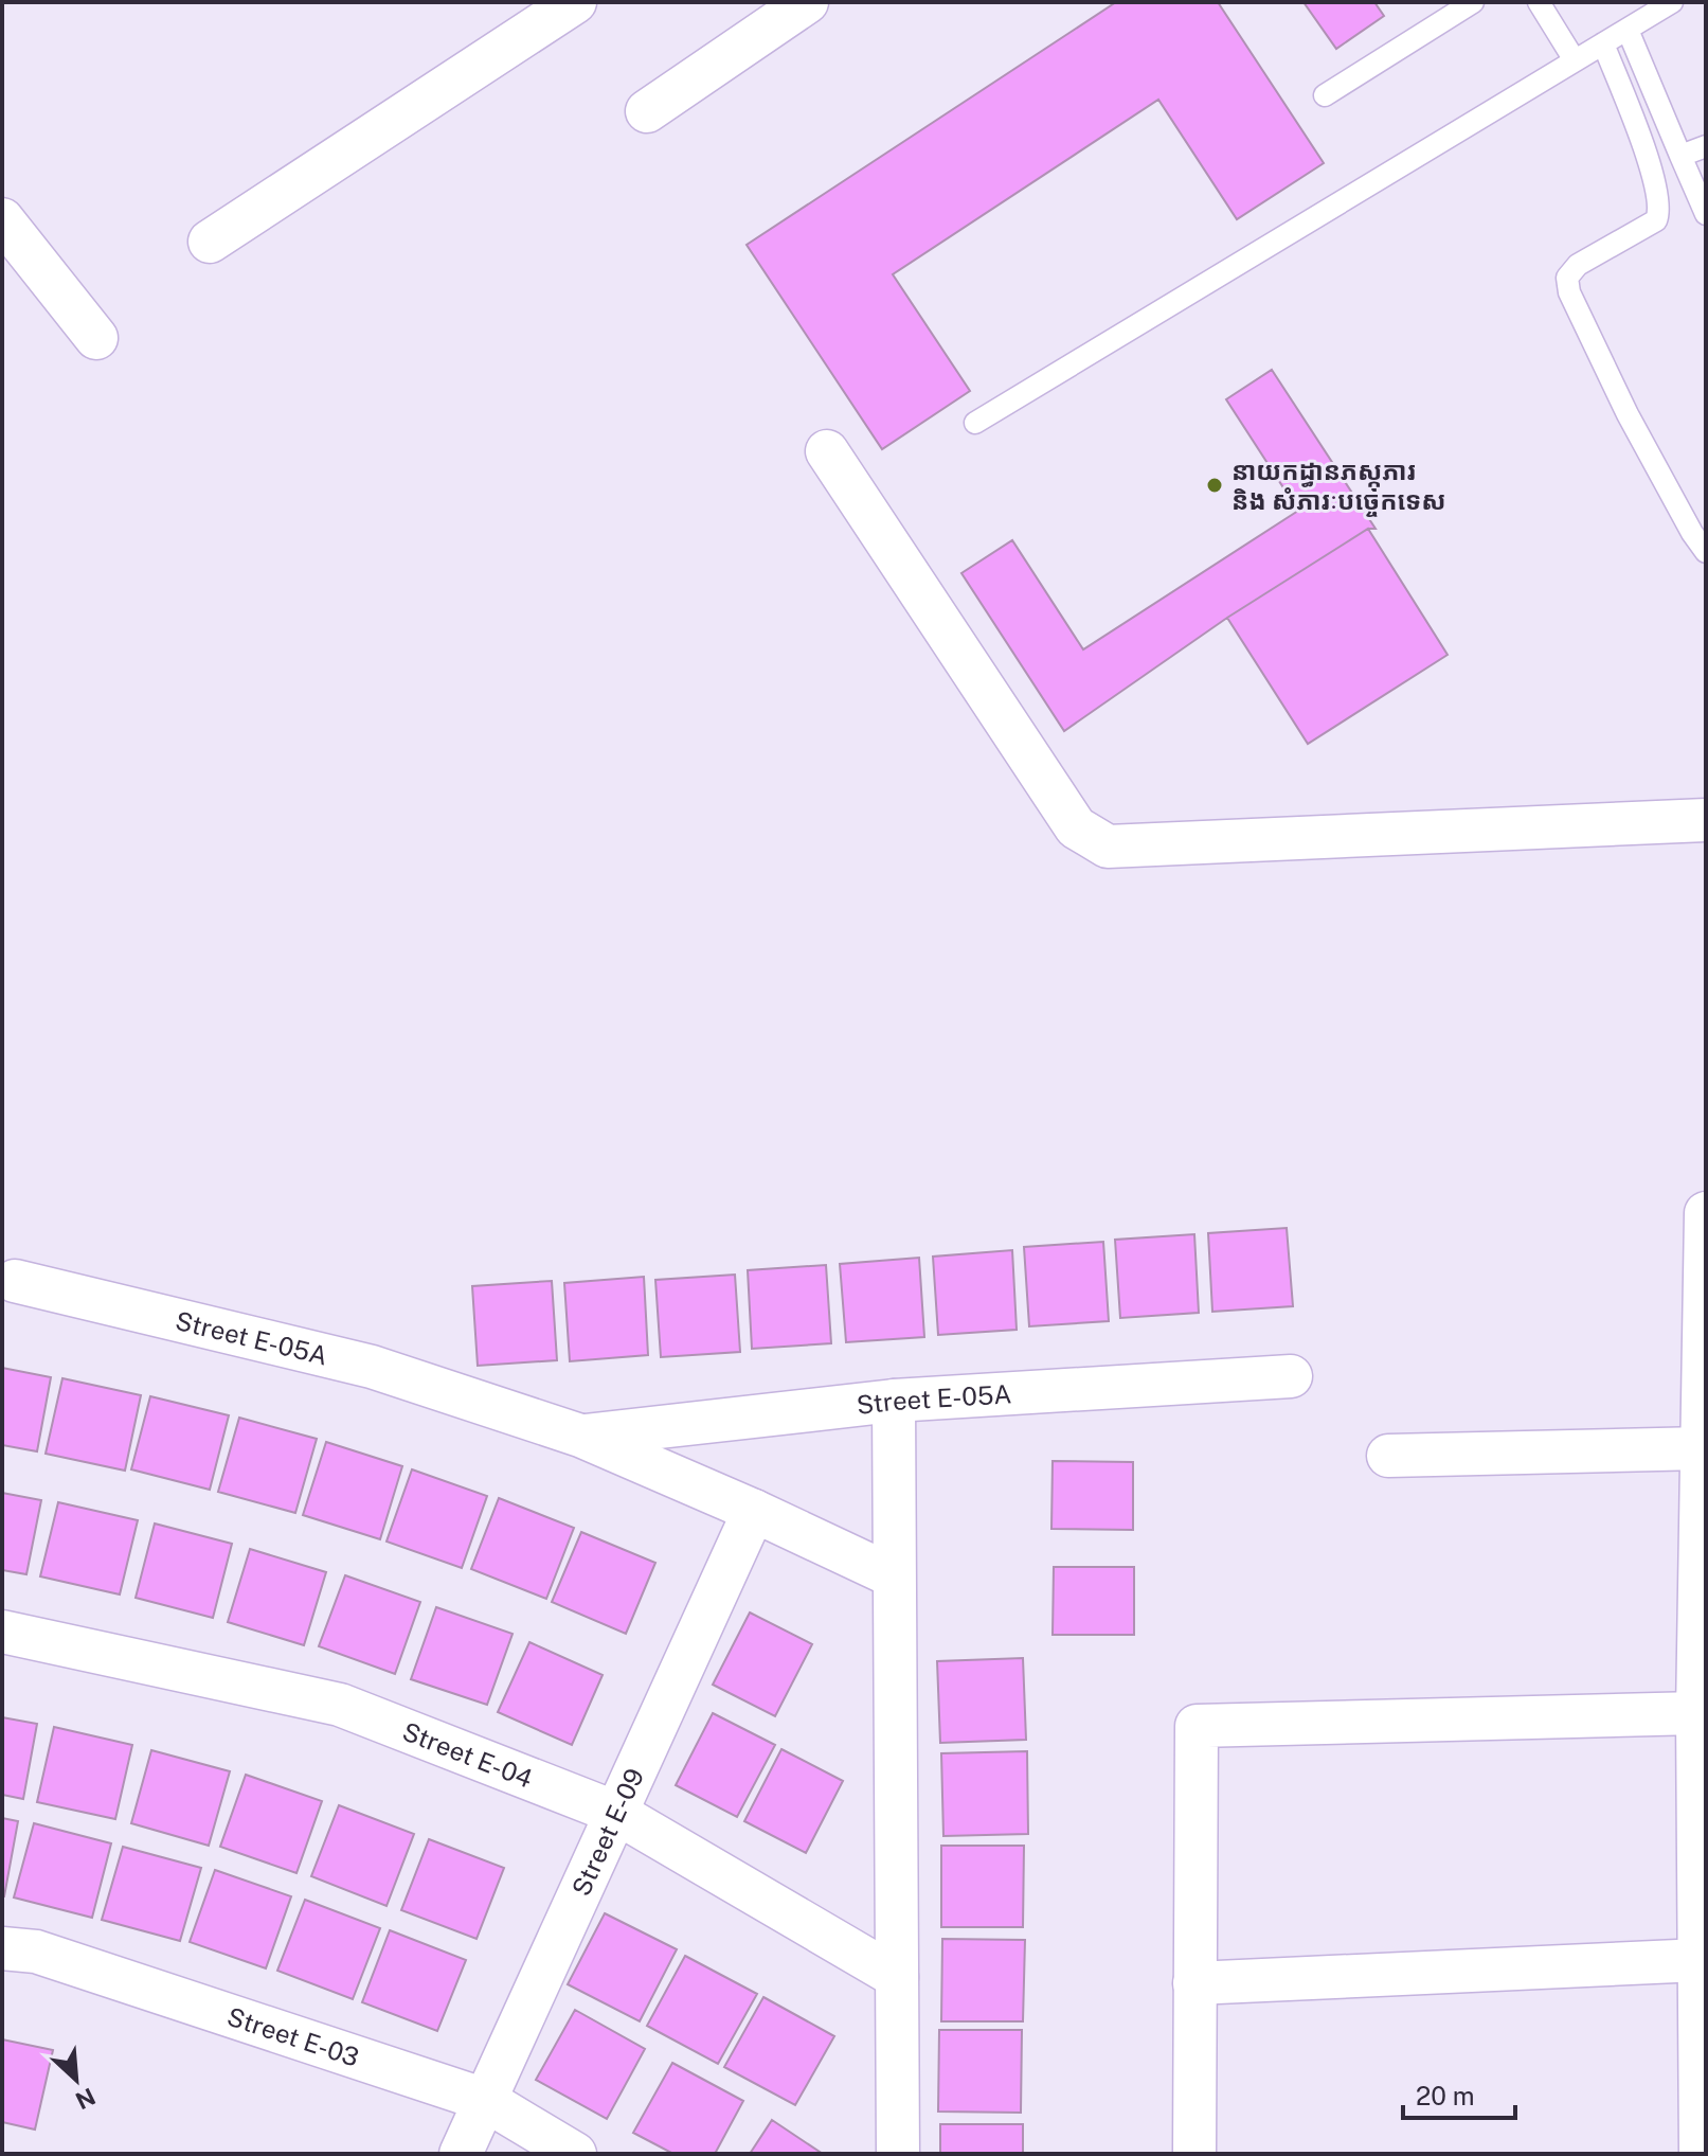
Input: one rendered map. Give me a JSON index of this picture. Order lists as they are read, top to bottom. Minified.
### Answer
{"streets":{"street":["Street E-05A","Street E-04","Street E-09","Street E-03"]},"crossings":[["Street E-05A","Street E-09"],["Street E-04","Street E-09"],["Street E-09","Street E-03"]],"places":["នាយកដ្ធានភស្កុភារ និង សំភារៈបច្ចេកទេស"],"scale_bar":"20 m","north":"bottom right"}
